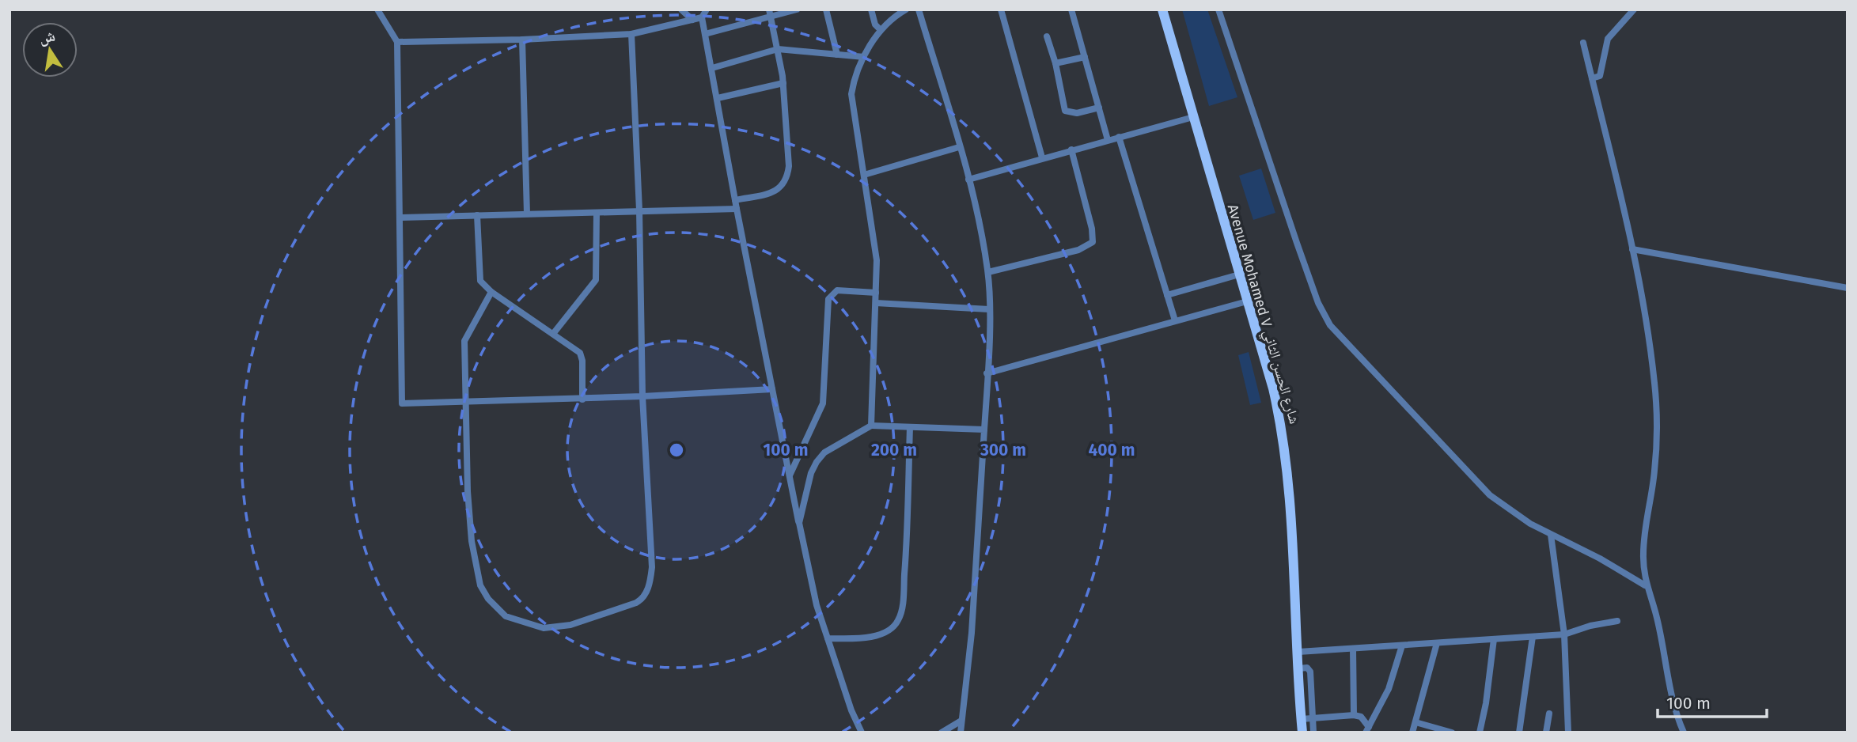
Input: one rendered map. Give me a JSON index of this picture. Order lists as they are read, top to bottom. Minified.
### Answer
{"streets":{"main road":["Avenue Mohamed V شارع الحسن الثاني"]},"scale_bar":"100 m","north":"top","rings":["100 m","200 m","300 m","400 m"]}
